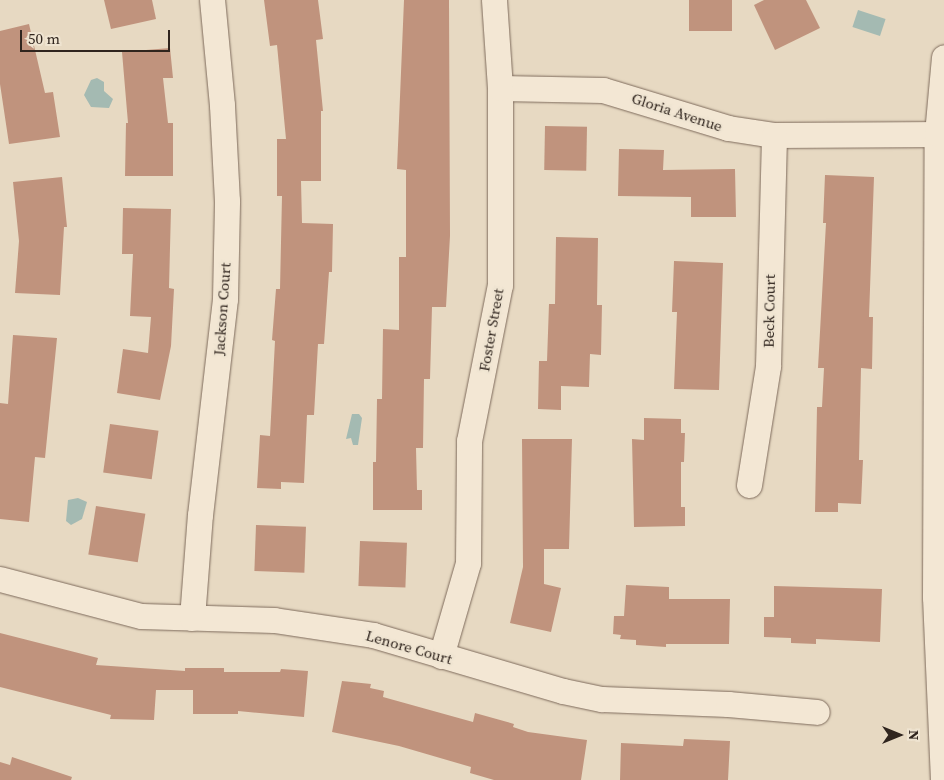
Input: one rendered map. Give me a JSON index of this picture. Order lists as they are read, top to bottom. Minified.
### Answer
{"streets":{"street":["Gloria Avenue","Jackson Court","Beck Court","Foster Street","Lenore Court"]},"crossings":[["Gloria Avenue","Beck Court"],["Gloria Avenue","Foster Street"],["Jackson Court","Lenore Court"],["Foster Street","Lenore Court"]],"scale_bar":"50 m","north":"right"}
